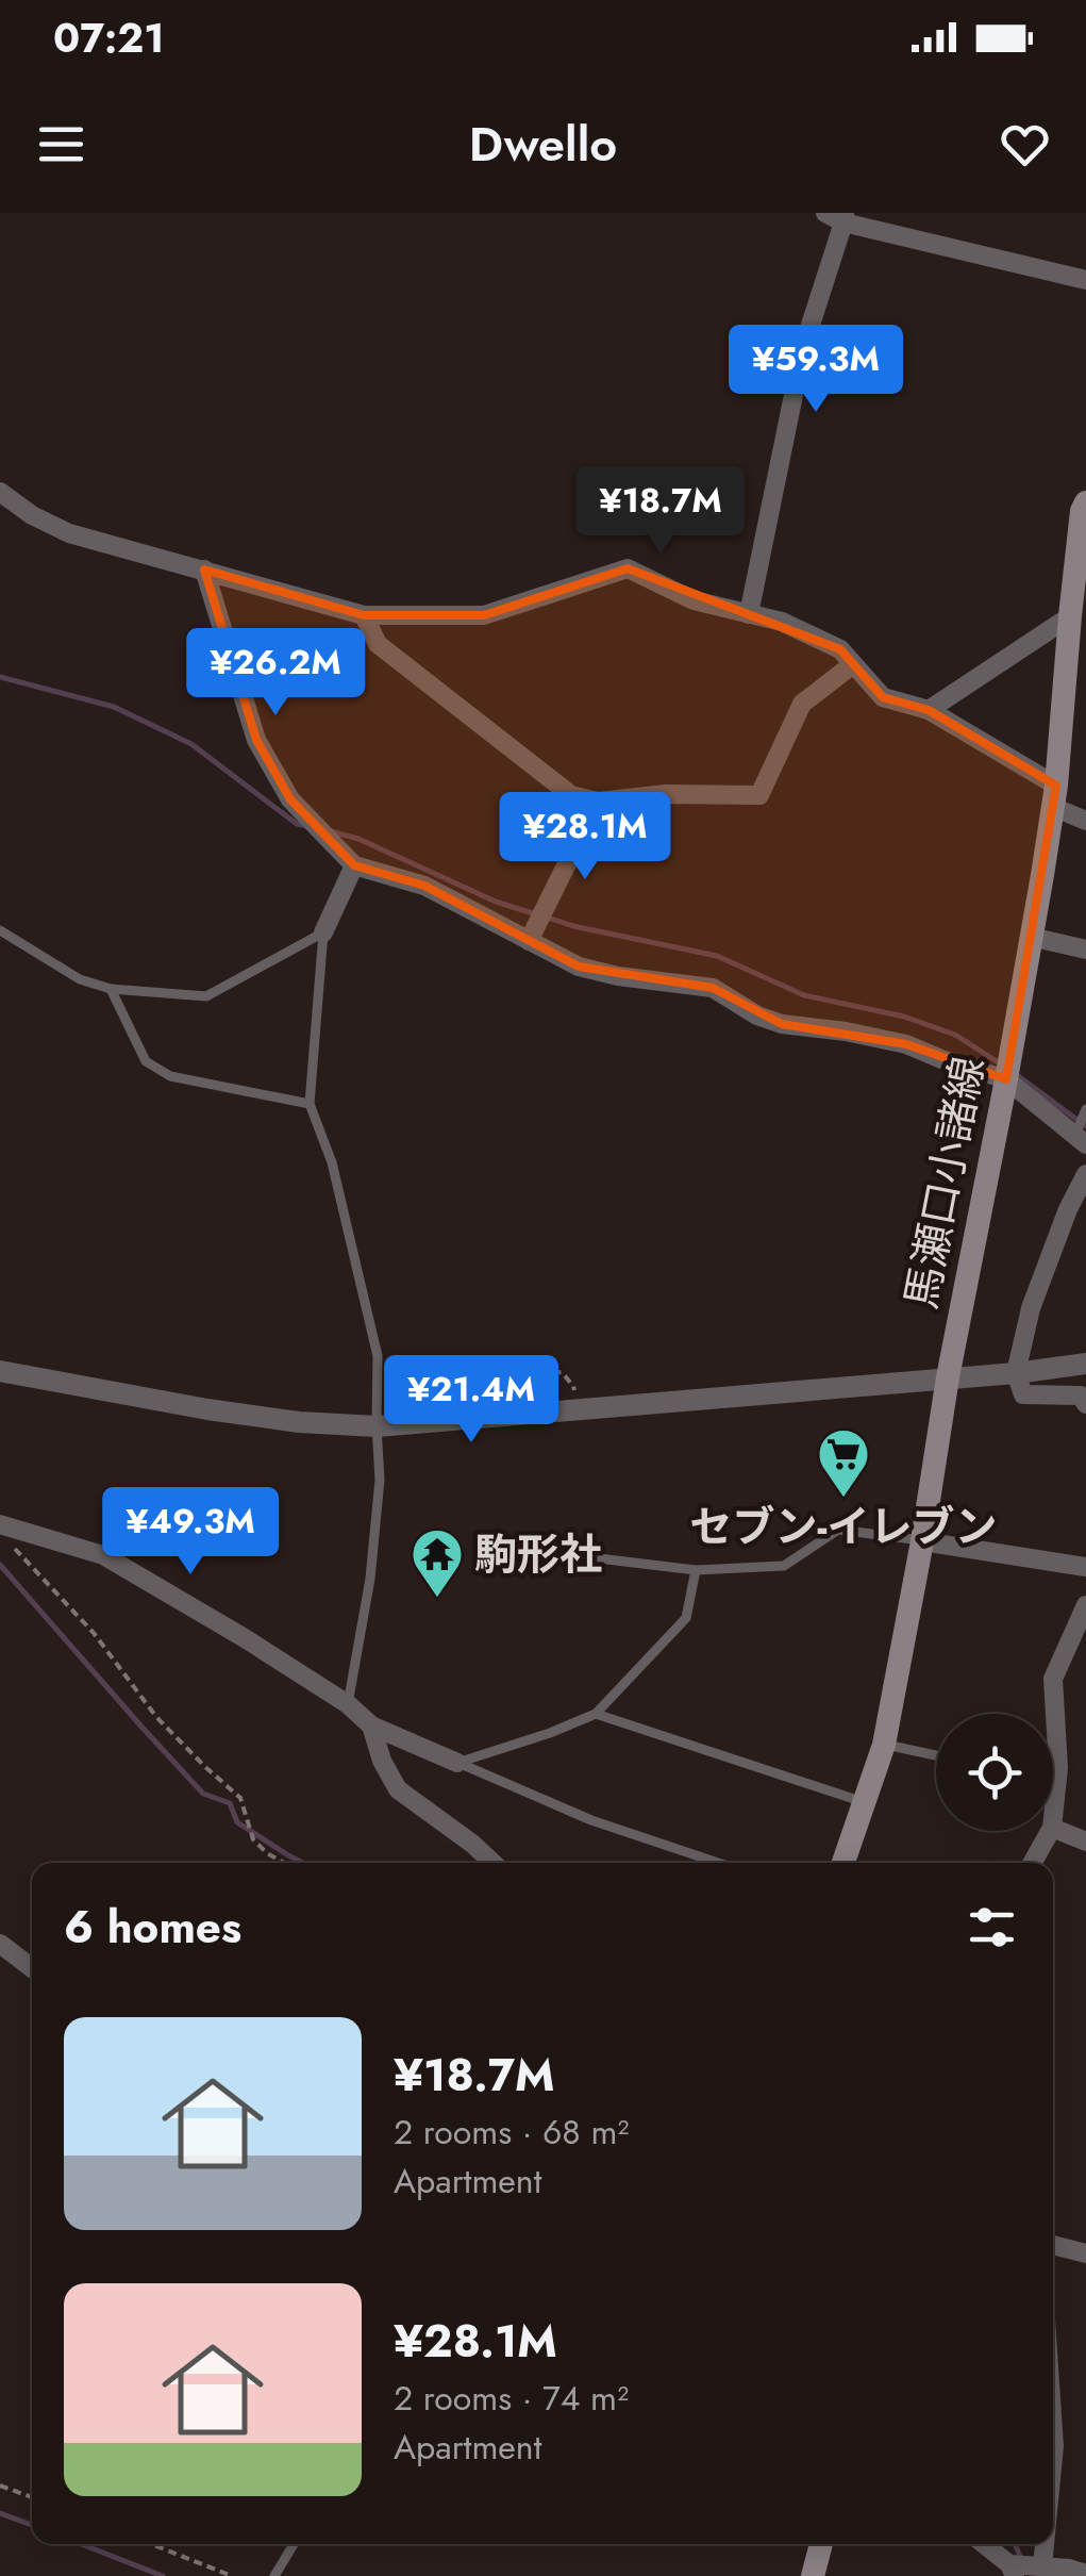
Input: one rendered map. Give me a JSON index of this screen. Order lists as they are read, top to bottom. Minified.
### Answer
{"streets":{"main road":["馬瀬口小諸線"]},"places":{"supermarket":["セブン-イレブン"],"temple":["駒形社"]},"page":{"status":"07:21","header":"Dwello","price":["¥59.3M","¥18.7M","¥26.2M","¥28.1M","¥21.4M","¥49.3M"],"heading":"6 homes","list":[{"name":"¥18.7M","note":"2 rooms · 68 m² · Apartment"},{"name":"¥28.1M","note":"2 rooms · 74 m² · Apartment"}]}}
